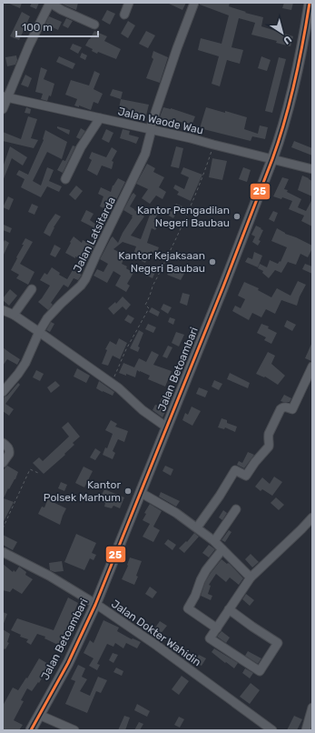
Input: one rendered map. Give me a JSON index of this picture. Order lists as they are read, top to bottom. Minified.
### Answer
{"streets":{"main road":["Jalan Betoambari"],"street":["Jalan Waode Wau","Jalan Latsitarda","Jalan Dokter Wahidin"]},"crossings":[["Jalan Waode Wau","Jalan Latsitarda"],["Jalan Waode Wau","Jalan Betoambari"],["Jalan Betoambari","Jalan Dokter Wahidin"]],"places":["Kantor Pengadilan Negeri Baubau","Kantor Kejaksaan Negeri Baubau","Kantor Polsek Marhum"],"lines":["transit line 25"],"scale_bar":"100 m","north":"bottom right"}
